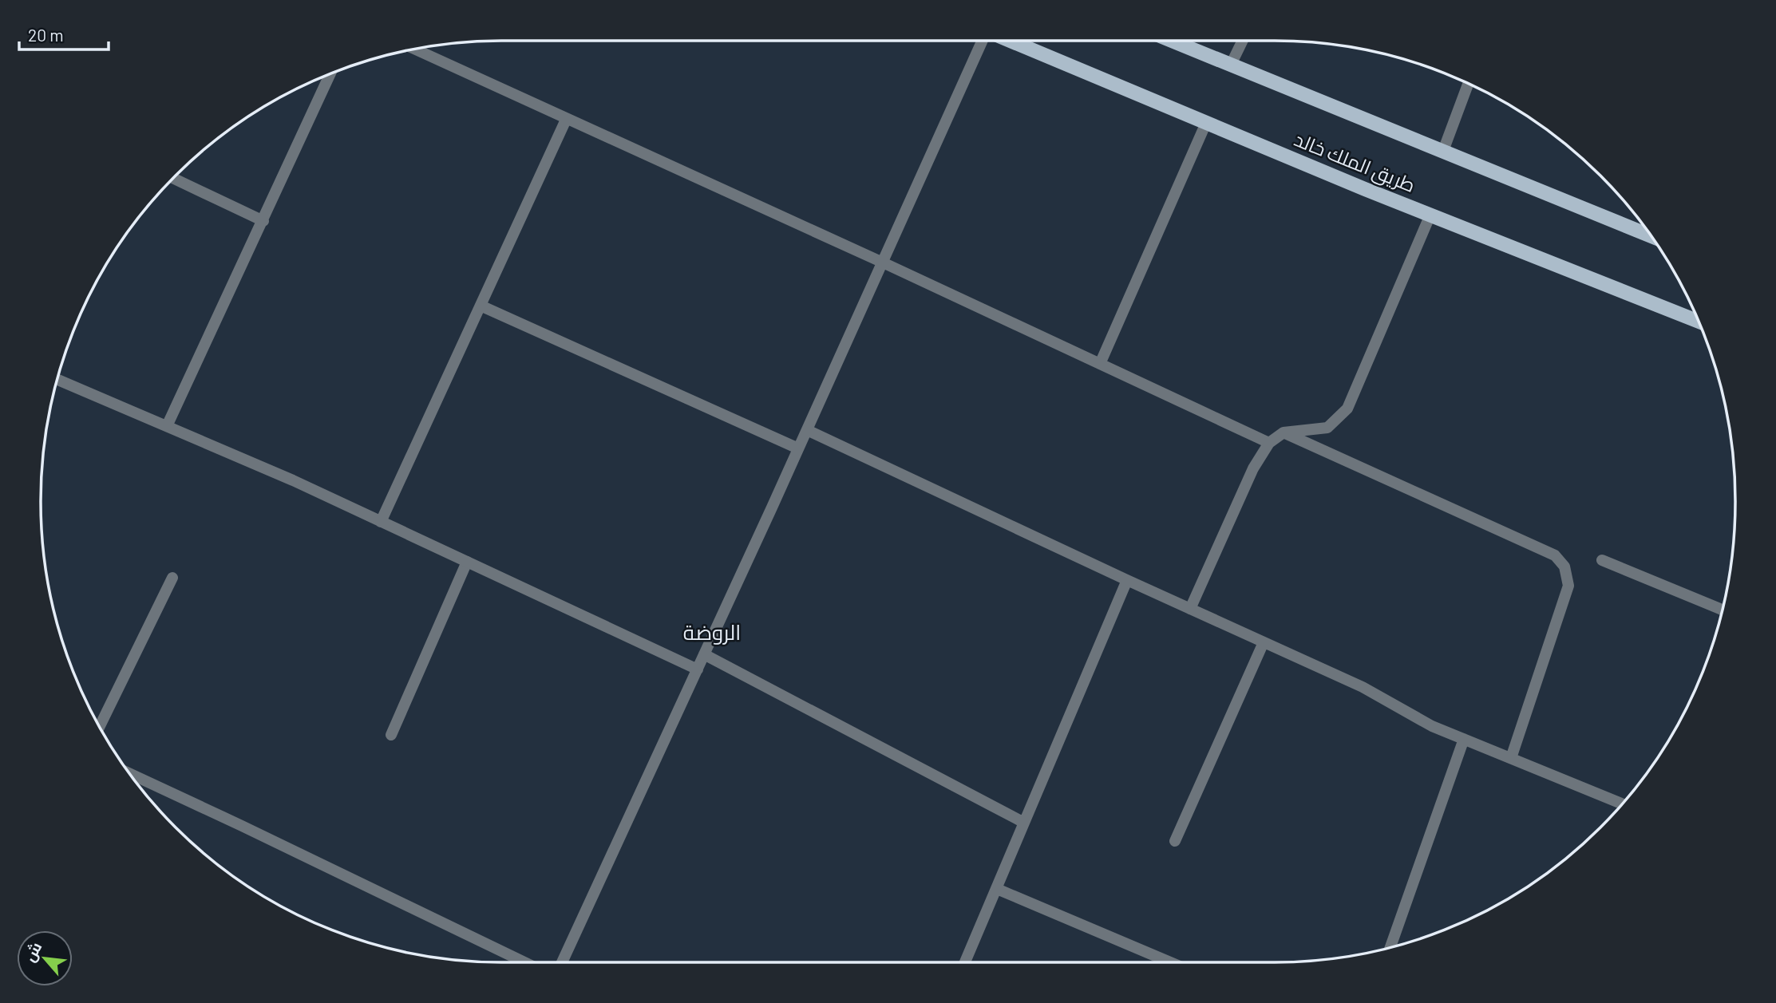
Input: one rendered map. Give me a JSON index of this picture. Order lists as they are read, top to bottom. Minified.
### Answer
{"streets":{"main road":["طريق الملك خالد"]},"districts":["الروضة"],"scale_bar":"20 m","north":"top left"}
